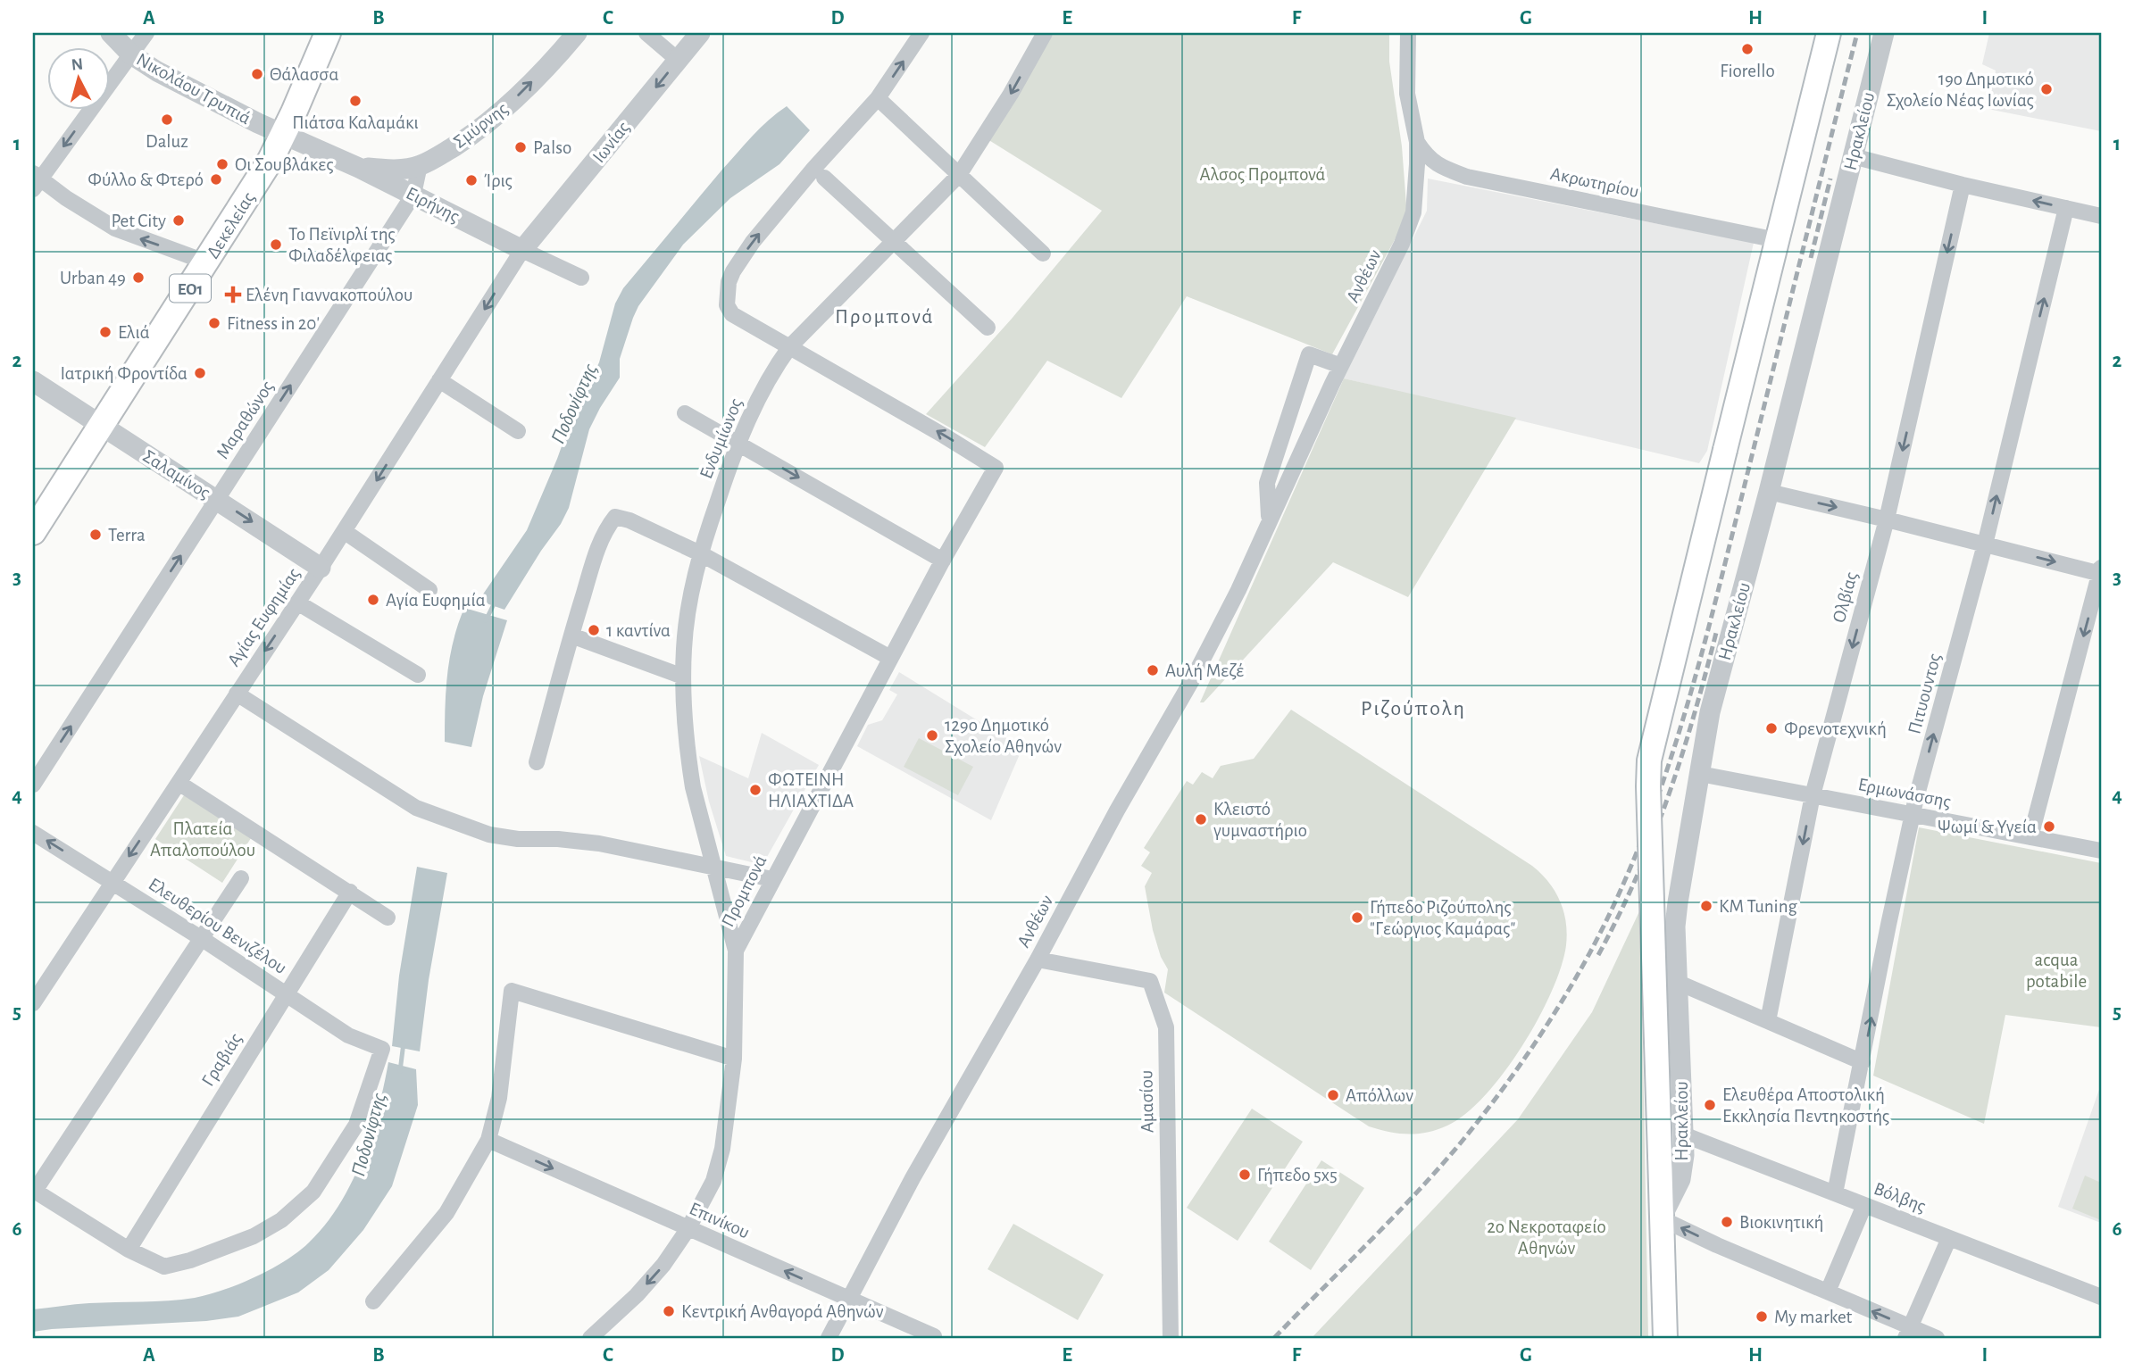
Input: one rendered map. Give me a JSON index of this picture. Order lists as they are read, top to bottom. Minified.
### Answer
{"streets":{"main road":["Ηρακλείου","Δεκελείας","ΕΟ1"],"street":["Νικολάου Τρυπιά","Σμύρνης","Ιωνίας","Ακρωτηρίου","Ειρήνης","Ανθέων","Μαραθώνος","Ενδυμίωνος","Σαλαμίνος","Ολβίας","Αγίας Ευφημίας","Πιτυουντος","Ερμωνάσσης","Προμπονά","Ελευθερίου Βενιζέλου","Γραβιάς","Αμασίου","Βόλβης","Επινίκου"]},"crossings":[["Νικολάου Τρυπιά","Ειρήνης"],["Νικολάου Τρυπιά","Δεκελείας"],["Σμύρνης","Ειρήνης"],["Σμύρνης","Μαραθώνος"],["Ηρακλείου","Ακρωτηρίου"],["Ηρακλείου","Ερμωνάσσης"],["Ηρακλείου","Βόλβης"],["Ιωνίας","Ειρήνης"],["Ιωνίας","Αγίας Ευφημίας"],["Ακρωτηρίου","Ανθέων"],["Ειρήνης","Δεκελείας"],["Ειρήνης","Μαραθώνος"],["Ειρήνης","Αγίας Ευφημίας"],["Δεκελείας","Σαλαμίνος"],["Ανθέων","Αμασίου"],["Ανθέων","Επινίκου"],["Μαραθώνος","Σαλαμίνος"],["Ενδυμίωνος","Προμπονά"],["Σαλαμίνος","Αγίας Ευφημίας"],["Ολβίας","Ερμωνάσσης"],["Αγίας Ευφημίας","Ελευθερίου Βενιζέλου"],["Πιτυουντος","Ερμωνάσσης"],["Πιτυουντος","Βόλβης"],["Προμπονά","Επινίκου"],["Ελευθερίου Βενιζέλου","Γραβιάς"]],"one_way":["Σμύρνης","Ιωνίας","Μαραθώνος","Σαλαμίνος","Ολβίας","Αγίας Ευφημίας"],"districts":["Προμπονά","Ριζούπολη"],"water":["Ποδονίφτης"],"parks":["Αλσος Προμπονά","Πλατεία Απαλοπούλου","acqua potabile","2ο Νεκροταφείο Αθηνών"],"places":{"other":["Fiorello","Θάλασσα","19ο Δημοτικό Σχολείο Νέας Ιωνίας","Πιάτσα Καλαμάκι","Daluz","Palso","Οι Σουβλάκες","Φύλλο & Φτερό","Ίρις","Pet City","Το Πεϊνιρλί της Φιλαδέλφειας","Urban 49","Fitness in 20'","Ελιά","Ιατρική Φροντίδα","Terra","Αγία Ευφημία","1 καντίνα","Αυλή Μεζέ","Φρενοτεχνική","129ο Δημοτικό Σχολείο Αθηνών","ΦΩΤΕΙΝΗ ΗΛΙΑΧΤΙΔΑ","Κλειστό γυμναστήριο","Ψωμί & Υγεία","KM Tuning","Γήπεδο Ριζούπολης \"Γεώργιος Καμάρας\"","Απόλλων","Ελευθέρα Αποστολική Εκκλησία Πεντηκοστής","Γήπεδο 5x5","Βιοκινητική","Κεντρική Ανθαγορά Αθηνών","My market"],"health":["Ελένη Γιαννακοπούλου"]},"north":"top","grid":{"columns":["A","B","C","D","E","F","G","H","I"],"rows":["1","2","3","4","5","6"]}}
